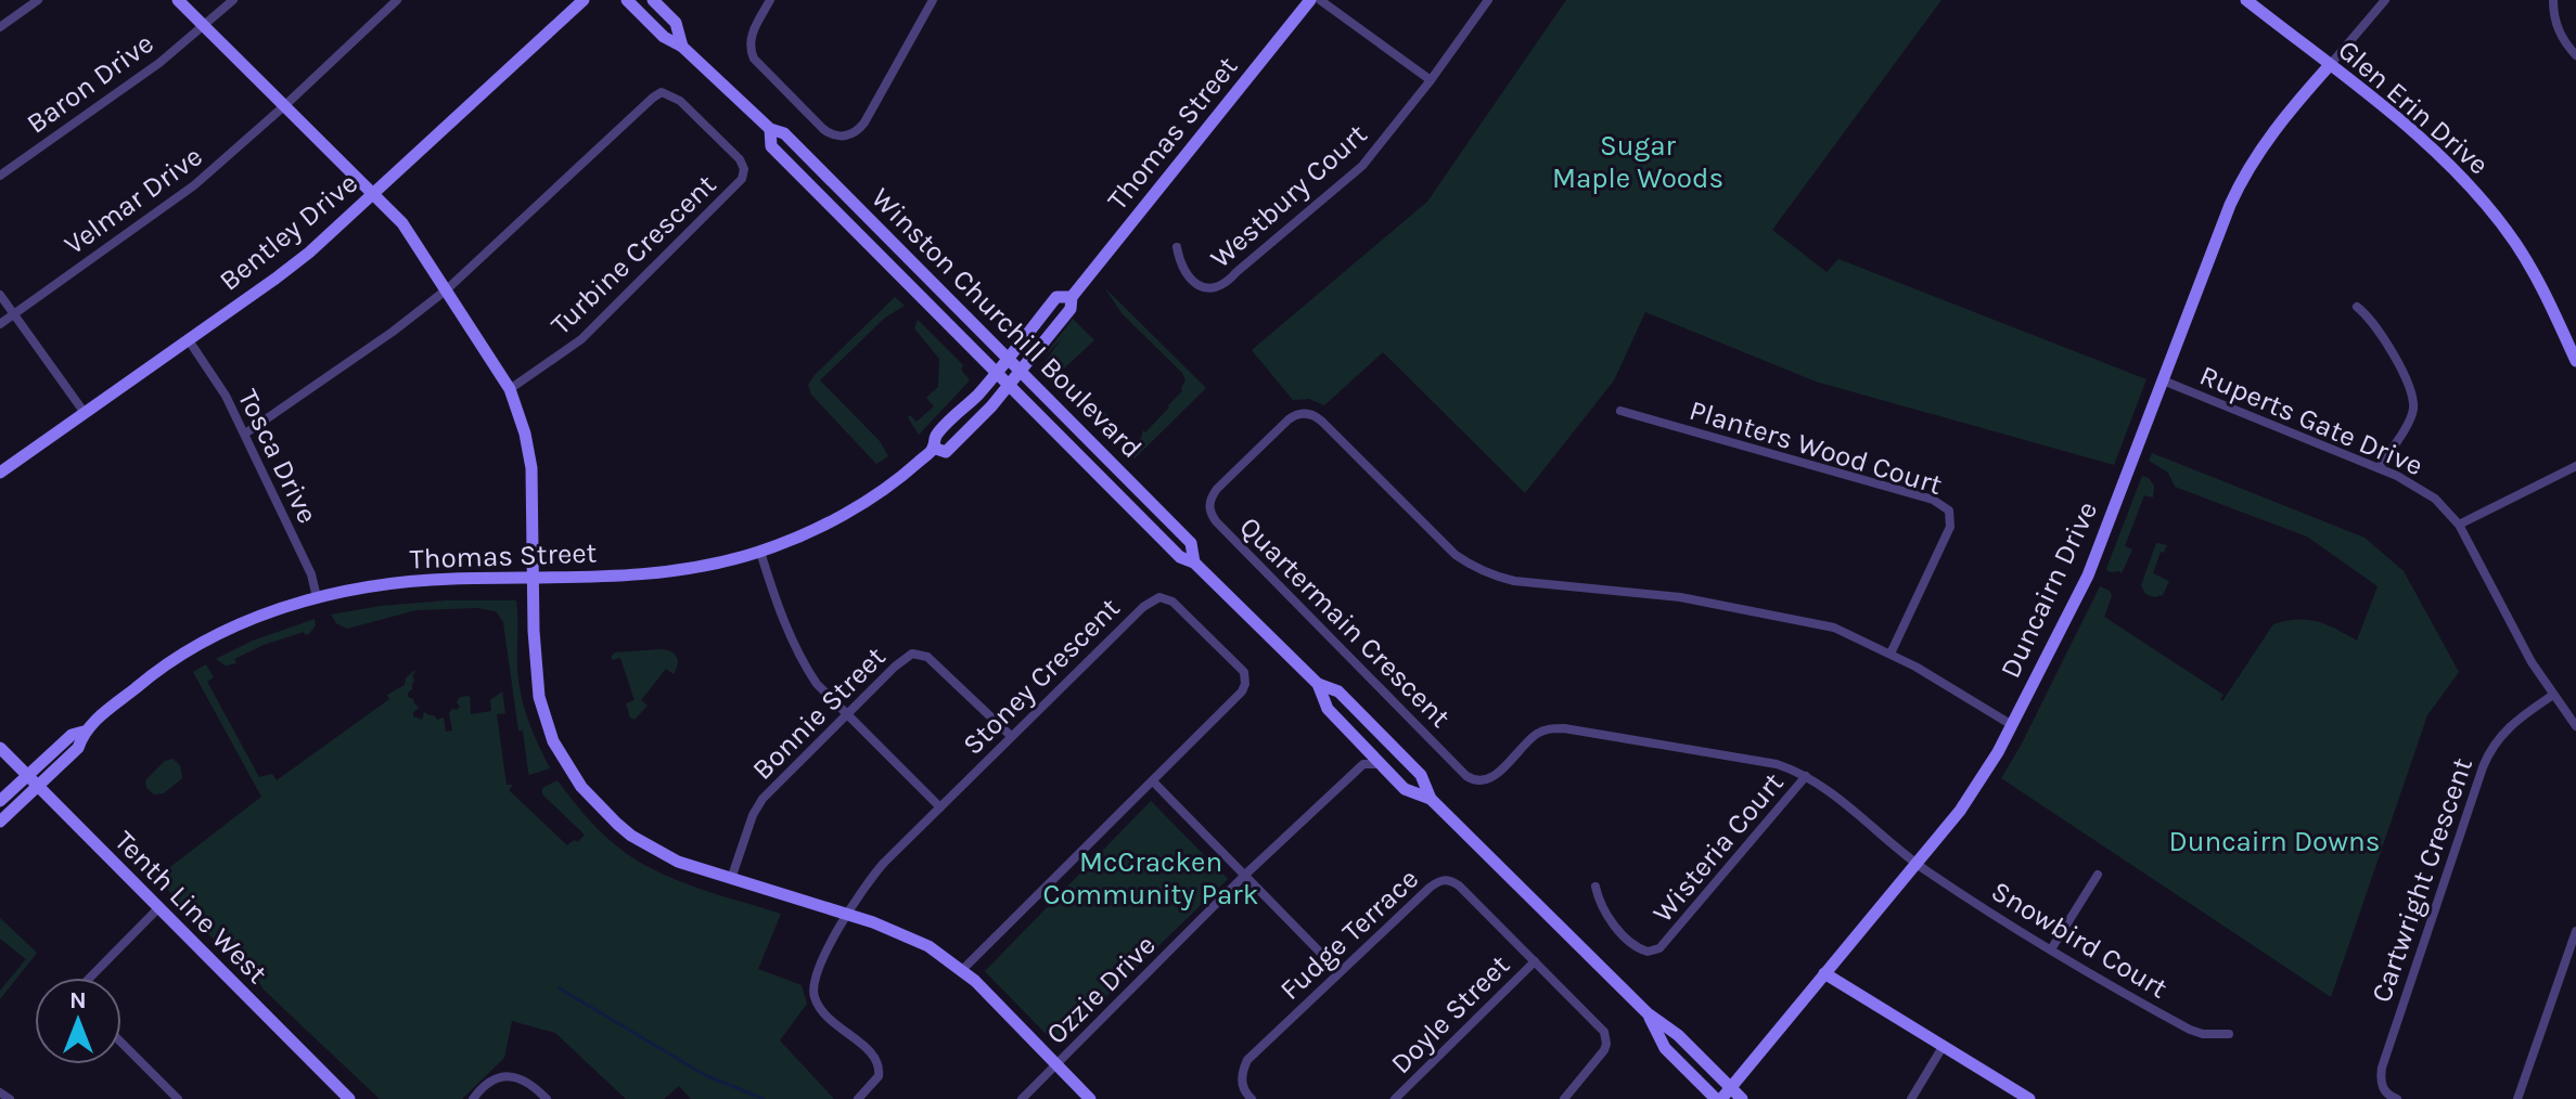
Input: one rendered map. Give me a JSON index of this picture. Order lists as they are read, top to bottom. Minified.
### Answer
{"streets":{"street":["Baron Drive","Glen Erin Drive","Thomas Street","Westbury Court","Velmar Drive","Bentley Drive","Turbine Crescent","Winston Churchill Boulevard","Ruperts Gate Drive","Planters Wood Court","Tosca Drive","Duncairn Drive","Quartermain Crescent","Stoney Crescent","Bonnie Street","Wisteria Court","Cartwright Crescent","Tenth Line West","Fudge Terrace","Snowbird Court","Ozzie Drive","Doyle Street"]},"crossings":[["Glen Erin Drive","Duncairn Drive"],["Thomas Street","Winston Churchill Boulevard"],["Thomas Street","Tosca Drive"],["Thomas Street","Tenth Line West"],["Bentley Drive","Tosca Drive"],["Winston Churchill Boulevard","Duncairn Drive"],["Ruperts Gate Drive","Duncairn Drive"],["Ruperts Gate Drive","Cartwright Crescent"],["Planters Wood Court","Quartermain Crescent"],["Duncairn Drive","Quartermain Crescent"],["Duncairn Drive","Snowbird Court"],["Quartermain Crescent","Wisteria Court"],["Quartermain Crescent","Snowbird Court"],["Stoney Crescent","Bonnie Street"],["Fudge Terrace","Doyle Street"]],"parks":["Sugar Maple Woods","Duncairn Downs","McCracken Community Park"],"north":"top"}
